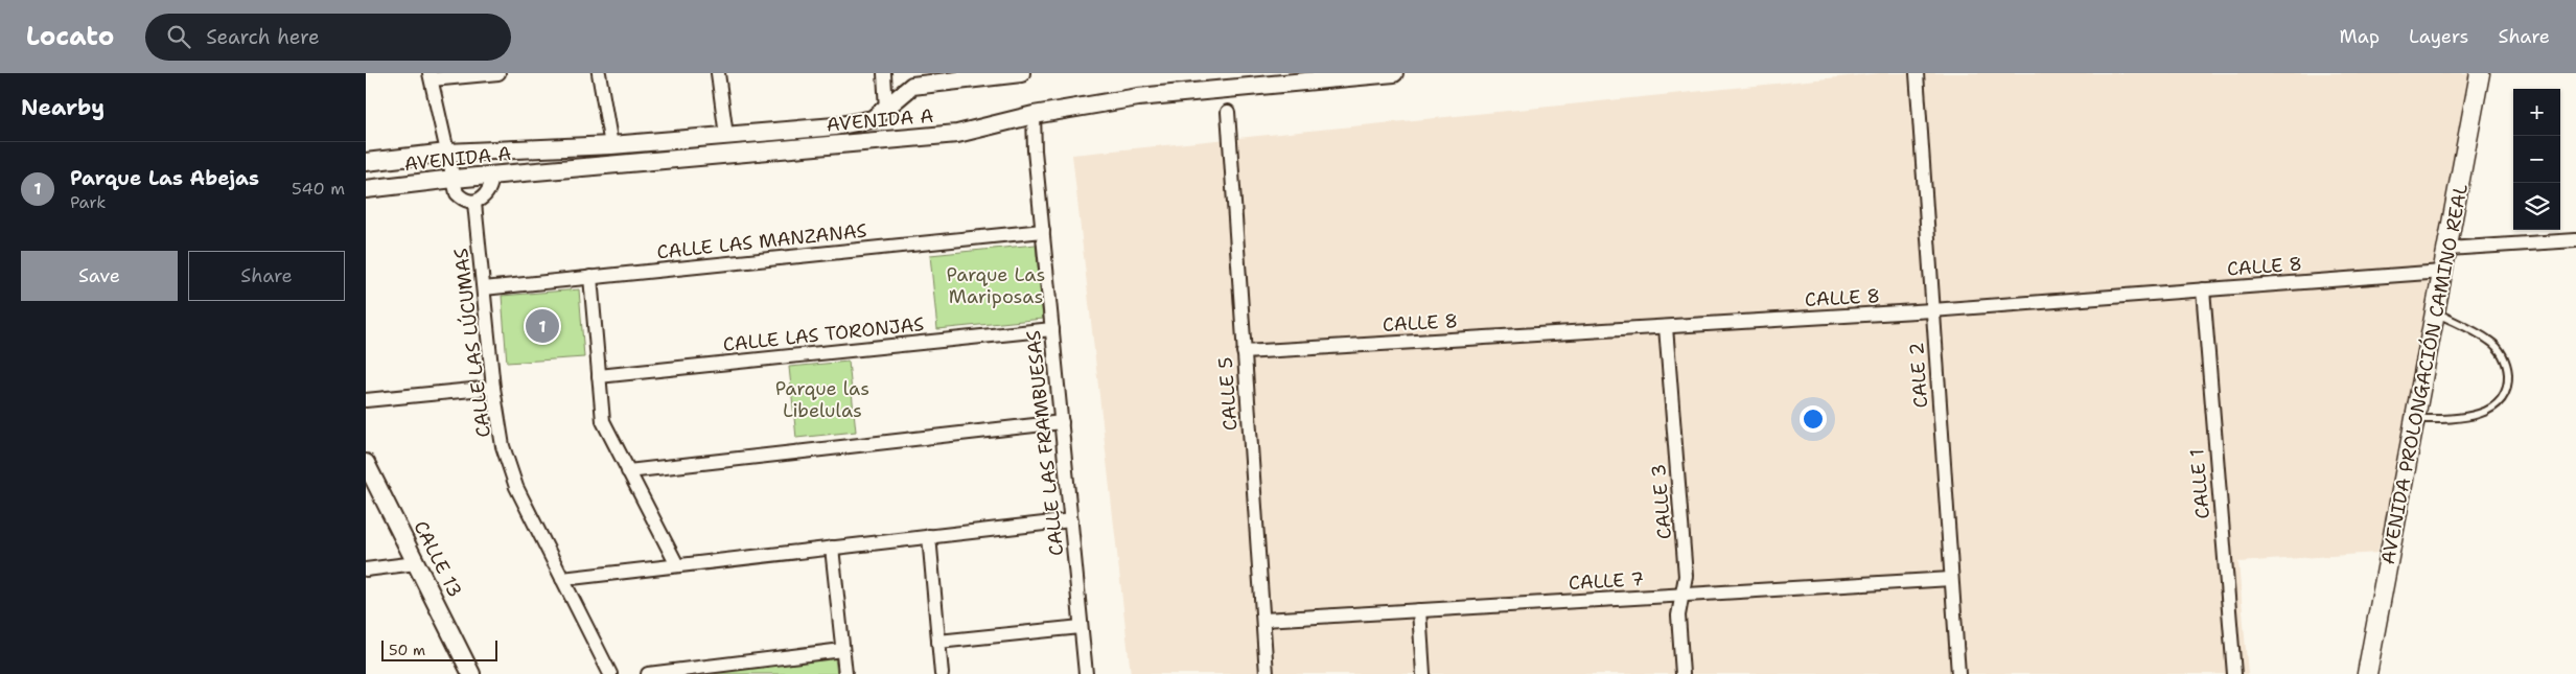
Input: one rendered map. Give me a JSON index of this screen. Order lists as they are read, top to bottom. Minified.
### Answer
{"streets":{"main road":["AVENIDA PROLONGACIÓN CAMINO REAL"],"street":["AVENIDA A","CALLE LAS MANZANAS","CALLE 8","CALLE LAS TORONJAS","CALLE LAS LÚCUMAS","CALE 2","CALLE 5","CALLE LAS FRAMBUESAS","CALLE 1","CALLE 3","CALLE 13","CALLE 7"]},"crossings":[["AVENIDA A","CALLE LAS FRAMBUESAS"],["CALLE LAS MANZANAS","CALLE LAS LÚCUMAS"],["CALLE LAS MANZANAS","CALLE LAS FRAMBUESAS"],["CALLE 8","AVENIDA PROLONGACIÓN CAMINO REAL"],["CALLE 8","CALE 2"],["CALLE 8","CALLE 5"],["CALLE 8","CALLE 1"],["CALLE 8","CALLE 3"],["CALLE LAS TORONJAS","CALLE LAS FRAMBUESAS"],["CALE 2","CALLE 7"],["CALLE 5","CALLE 7"],["CALLE 3","CALLE 7"]],"parks":["Parque Las Mariposas","Parque las Libelulas"],"scale_bar":"50 m","page":{"header":"Locato","search":"Search here","nav":["Map","Layers","Share"],"heading":"Nearby","map_buttons":["+","−"],"list":[{"mark":"1","name":"Parque Las Abejas","note":"Park","value":"540 m"}],"buttons":["Save","Share"],"pins":"1","scale":"50 m"}}
